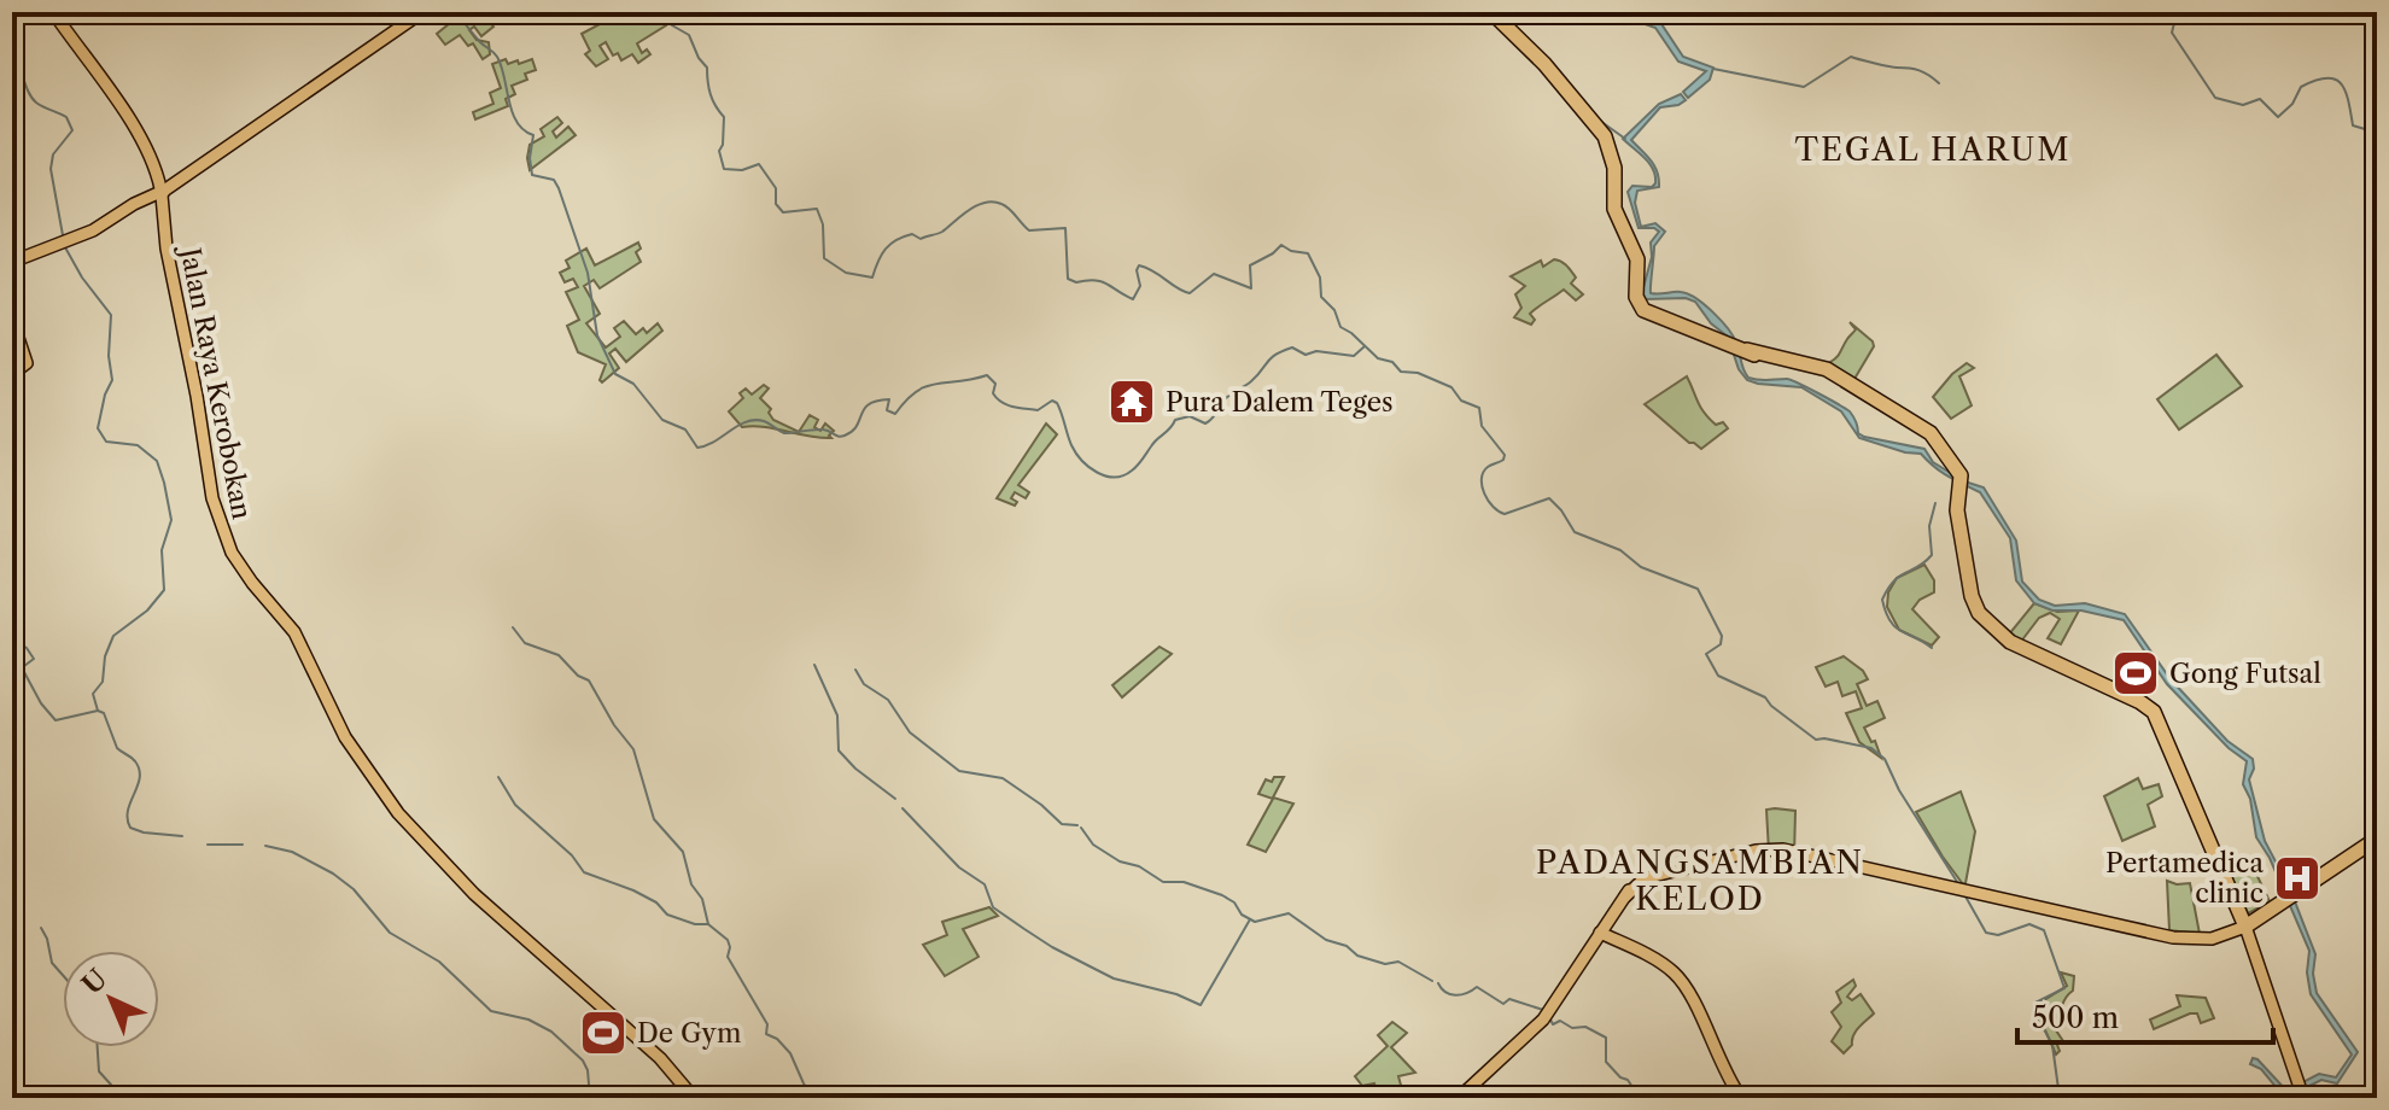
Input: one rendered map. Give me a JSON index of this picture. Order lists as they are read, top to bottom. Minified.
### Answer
{"streets":{"main road":["Jalan Raya Kerobokan"]},"districts":["TEGAL HARUM","PADANGSAMBIAN KELOD"],"places":{"temple":["Pura Dalem Teges"],"sports":["Gong Futsal","De Gym"],"hospital":["Pertamedica clinic"]},"scale_bar":"500 m","north":"top left"}
